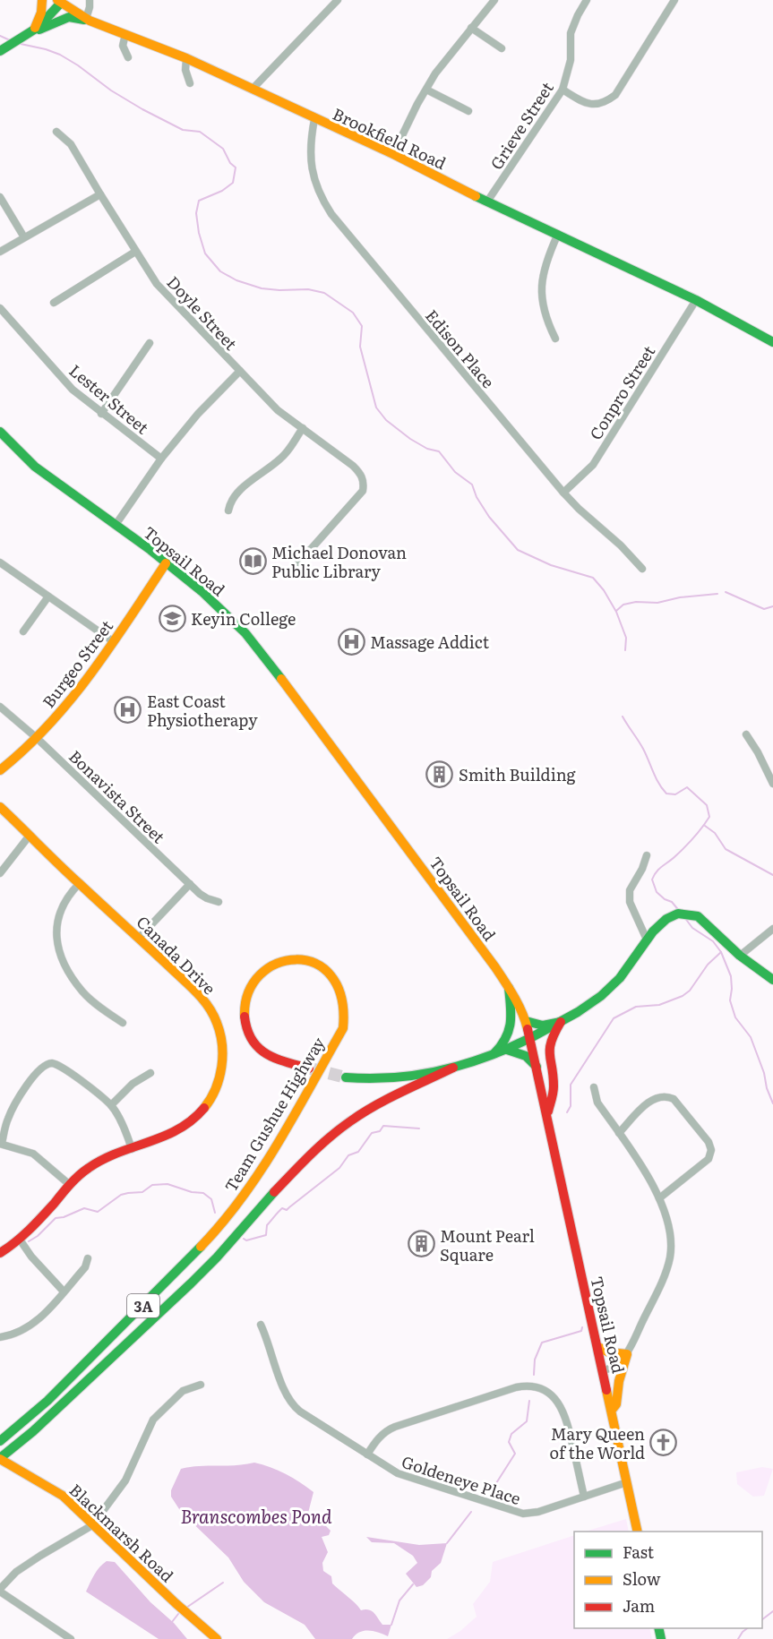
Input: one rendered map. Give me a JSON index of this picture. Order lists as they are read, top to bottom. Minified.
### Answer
{"streets":{"main road":["Brookfield Road","Topsail Road","Burgeo Street","Canada Drive","Team Gushue Highway","3A","Blackmarsh Road"],"street":["Grieve Street","Doyle Street","Edison Place","Conpro Street","Lester Street","Bonavista Street","Goldeneye Place"]},"crossings":[["Grieve Street","Brookfield Road"],["Brookfield Road","Edison Place"],["Brookfield Road","Conpro Street"],["Edison Place","Conpro Street"],["Topsail Road","Burgeo Street"],["Topsail Road","Goldeneye Place"],["Burgeo Street","Bonavista Street"],["3A","Blackmarsh Road"]],"water":["Branscombes Pond"],"places":{"library":["Michael Donovan Public Library"],"school or university":["Keyin College"],"hospital":["Massage Addict","East Coast Physiotherapy"],"building":["Smith Building","Mount Pearl Square"],"church":["Mary Queen of the World"]},"legend":["Fast","Slow","Jam"]}
